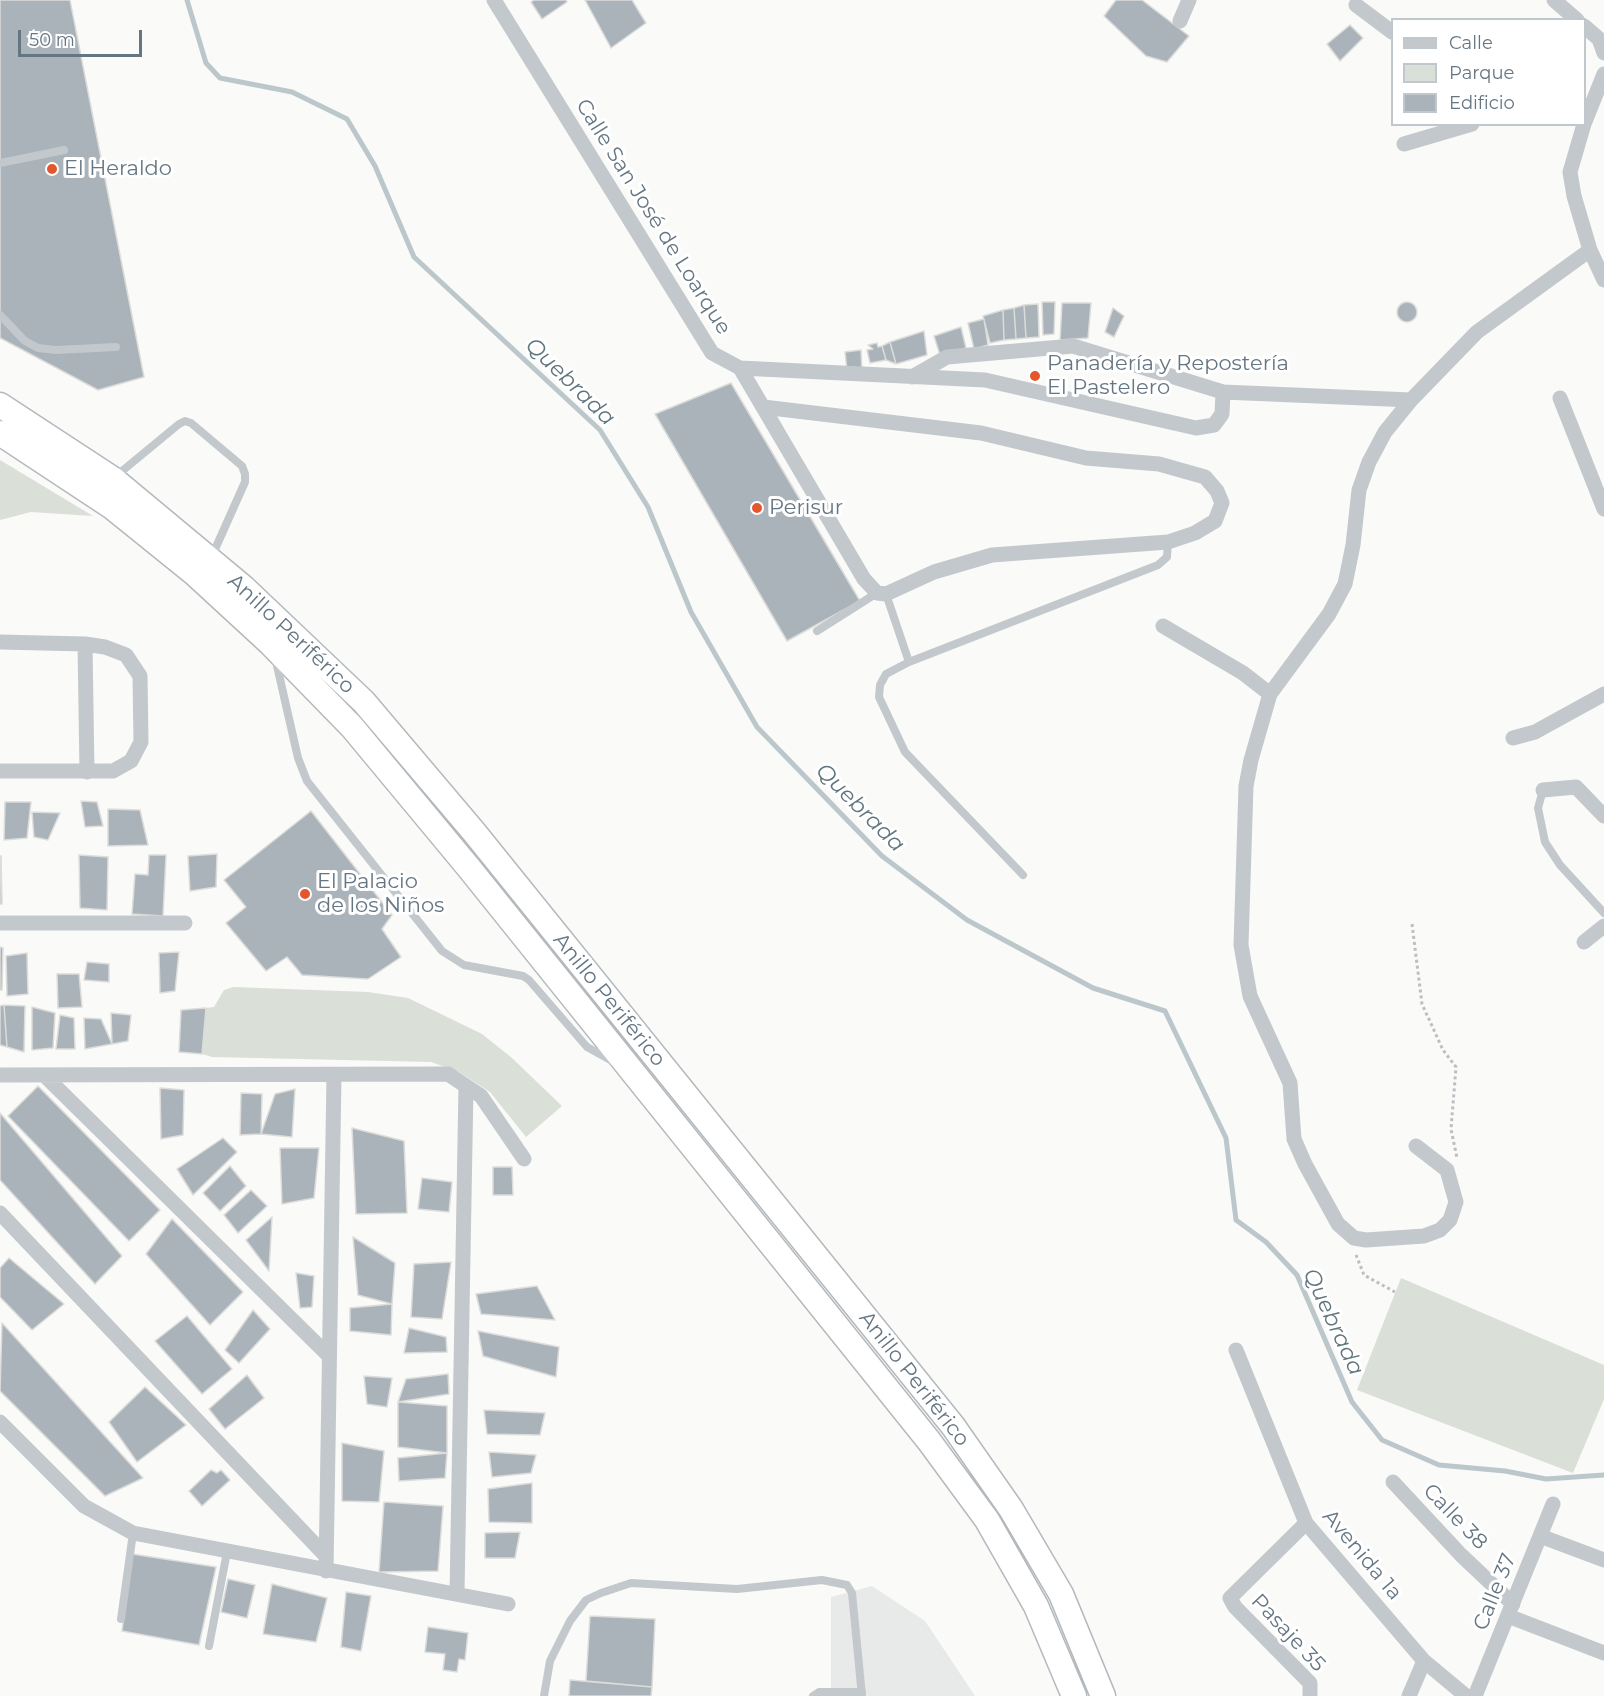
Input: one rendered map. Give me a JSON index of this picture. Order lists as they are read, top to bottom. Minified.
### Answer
{"streets":{"highway":["Anillo Periférico"],"street":["Calle San José de Loarque","Calle 38","Avenida 1a","Calle 37","Pasaje 35"]},"crossings":[["Calle 38","Calle 37"],["Avenida 1a","Pasaje 35"]],"water":["Quebrada"],"places":["El Heraldo","Panadería y Repostería El Pastelero","Perisur","El Palacio de los Niños"],"legend":["Calle","Parque","Edificio"],"scale_bar":"50 m"}
